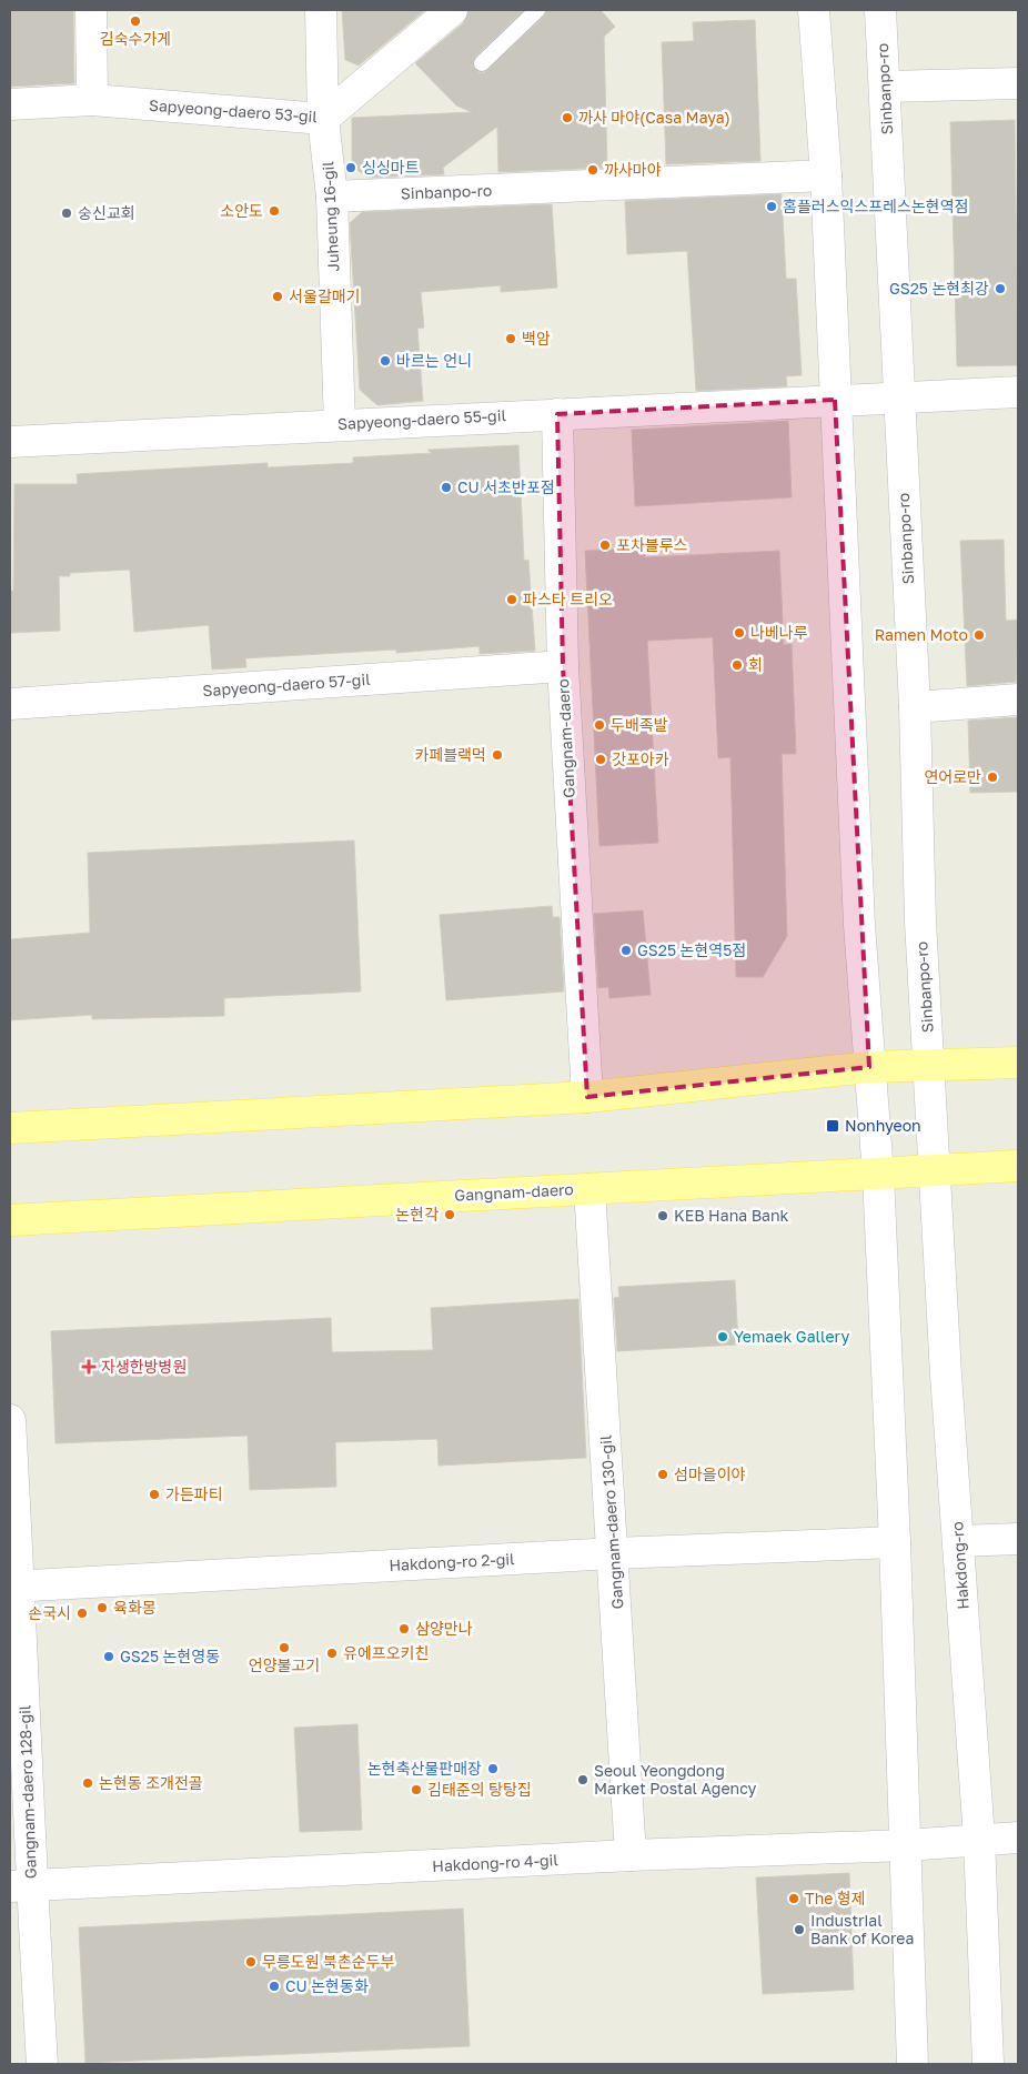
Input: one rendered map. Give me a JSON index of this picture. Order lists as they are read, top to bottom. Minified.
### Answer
{"streets":{"main road":["Gangnam-daero"],"street":["Sinbanpo-ro","Sapyeong-daero 53-gil","Juheung 16-gil","Sapyeong-daero 55-gil","Sapyeong-daero 57-gil","Gangnam-daero 130-gil","Hakdong-ro 2-gil","Hakdong-ro","Gangnam-daero 128-gil","Hakdong-ro 4-gil"]},"crossings":[["Sinbanpo-ro","Juheung 16-gil"],["Sinbanpo-ro","Sapyeong-daero 55-gil"],["Sinbanpo-ro","Hakdong-ro"],["Sapyeong-daero 53-gil","Juheung 16-gil"],["Juheung 16-gil","Sapyeong-daero 55-gil"],["Sapyeong-daero 55-gil","Gangnam-daero"],["Sapyeong-daero 57-gil","Gangnam-daero"],["Gangnam-daero","Gangnam-daero 130-gil"],["Gangnam-daero","Hakdong-ro"],["Gangnam-daero 130-gil","Hakdong-ro 2-gil"],["Gangnam-daero 130-gil","Hakdong-ro 4-gil"],["Hakdong-ro 2-gil","Gangnam-daero 128-gil"],["Hakdong-ro","Hakdong-ro 4-gil"],["Gangnam-daero 128-gil","Hakdong-ro 4-gil"]],"places":{"other":["김숙수가게","까사 마야(Casa Maya)","싱싱마트","까사마야","홈플러스익스프레스논현역점","소안도","숭신교회","GS25 논현최강","서울갈매기","백암","바르는 언니","CU 서초반포점","포차블루스","파스타 트리오","나베나루","Ramen Moto","회","두배족발","카페블랙먹","갓포아카","연어로만","GS25 논현역5점","논현각","KEB Hana Bank","Yemaek Gallery","섬마을이야","가든파티","육화몽","손국시","삼양만나","언양불고기","유에프오키친","GS25 논현영동","논현축산물판매장","Seoul Yeongdong Market Postal Agency","논현동 조개전골","김태준의 탕탕집","The 형제","Industrial Bank of Korea","무릉도원 북촌순두부","CU 논현동화"],"transit":["Nonhyeon"],"health":["자생한방병원"]}}
